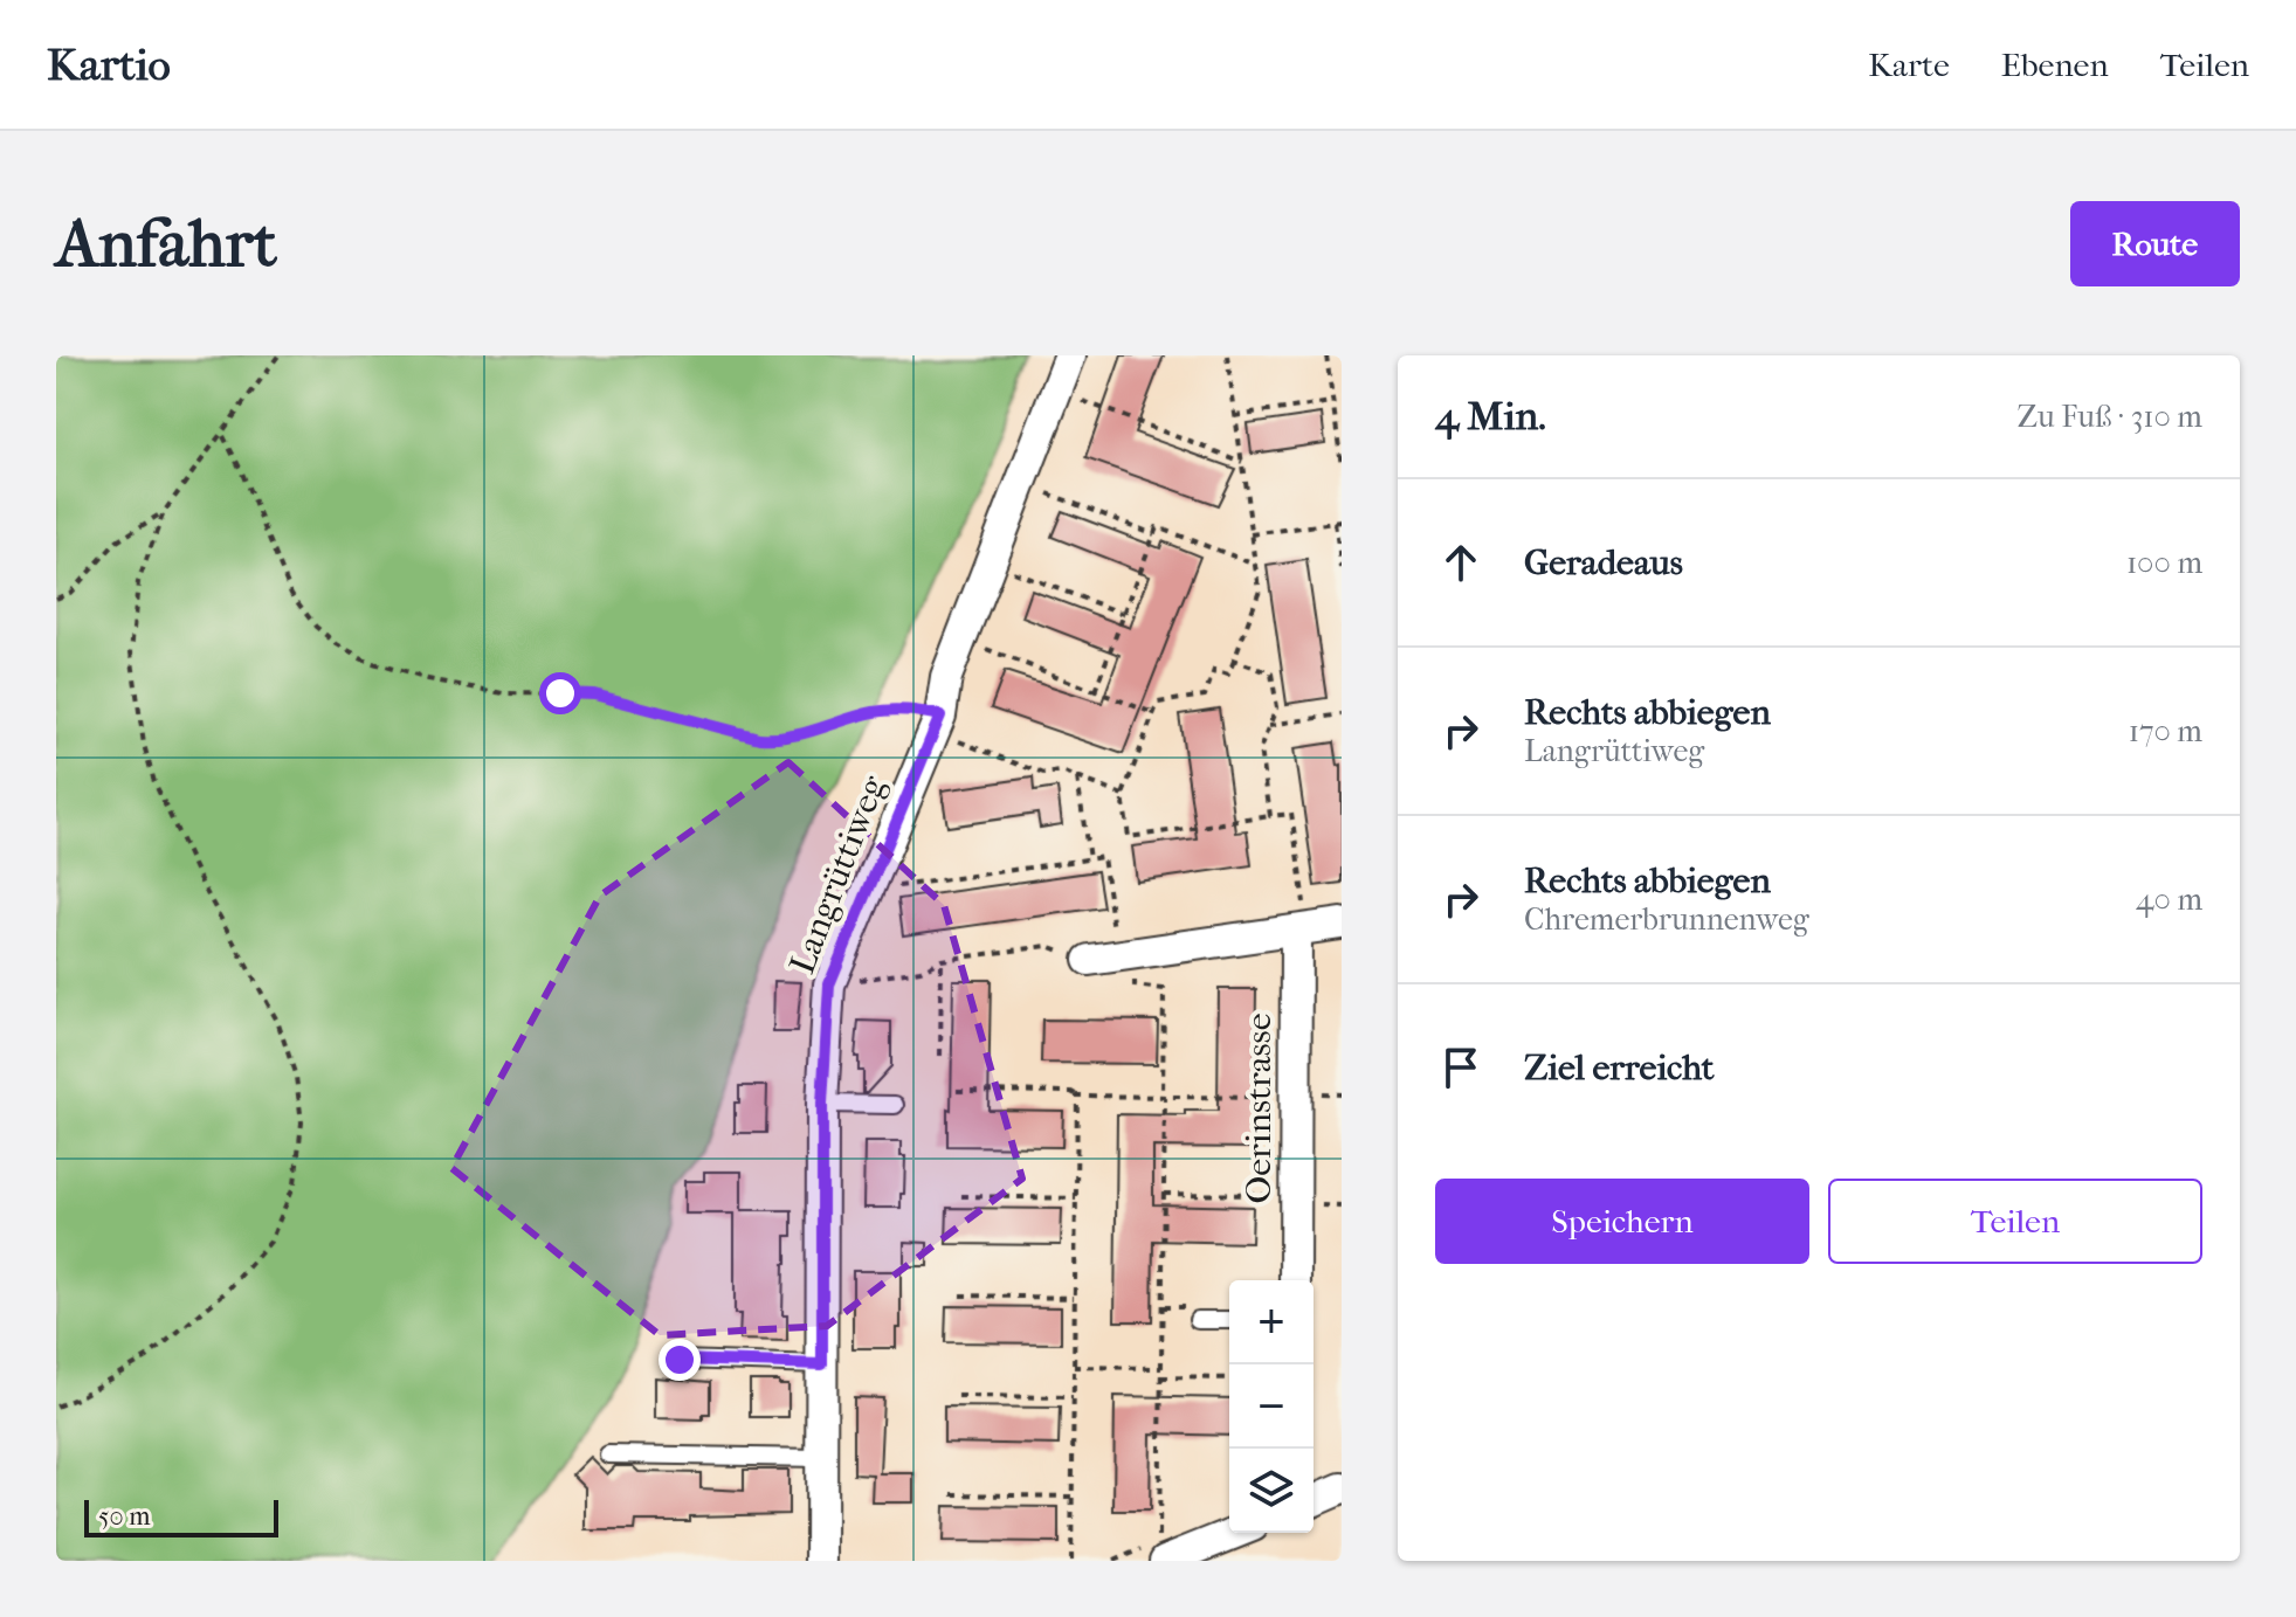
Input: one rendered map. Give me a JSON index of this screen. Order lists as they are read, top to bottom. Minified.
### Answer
{"streets":{"street":["Langrüttiweg","Oerinstrasse"]},"scale_bar":"50 m","page":{"header":"Kartio","nav":["Karte","Ebenen","Teilen"],"buttons":["Route",["Speichern","Teilen"]],"title":"Anfahrt","heading":["4 Min.","Zu Fuß · 310 m"],"list":[["Geradeaus","100 m"],["Rechts abbiegen","Langrüttiweg","170 m"],["Rechts abbiegen","Chremerbrunnenweg","40 m"],"Ziel erreicht"],"map_buttons":["+","−"],"scale":"50 m"}}
